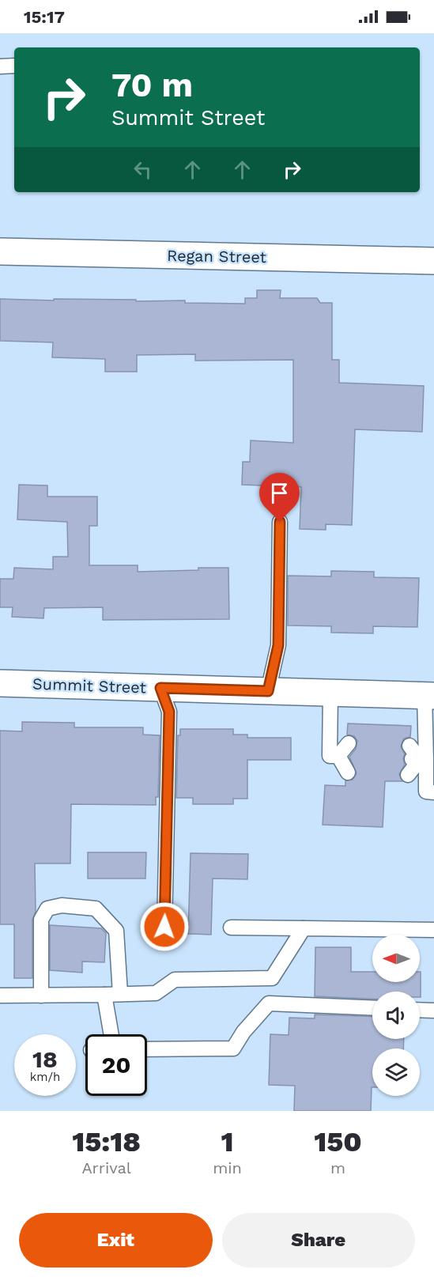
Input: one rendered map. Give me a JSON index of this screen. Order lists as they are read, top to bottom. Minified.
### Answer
{"streets":{"street":["Regan Street","Summit Street"]},"north":"left","page":{"status":"15:17","turn":["70 m","Summit Street"],"speed":"18 km/h","limit":"20","eta":["15:18","Arrival","1","min","150","m"],"buttons":["Exit","Share"]}}
